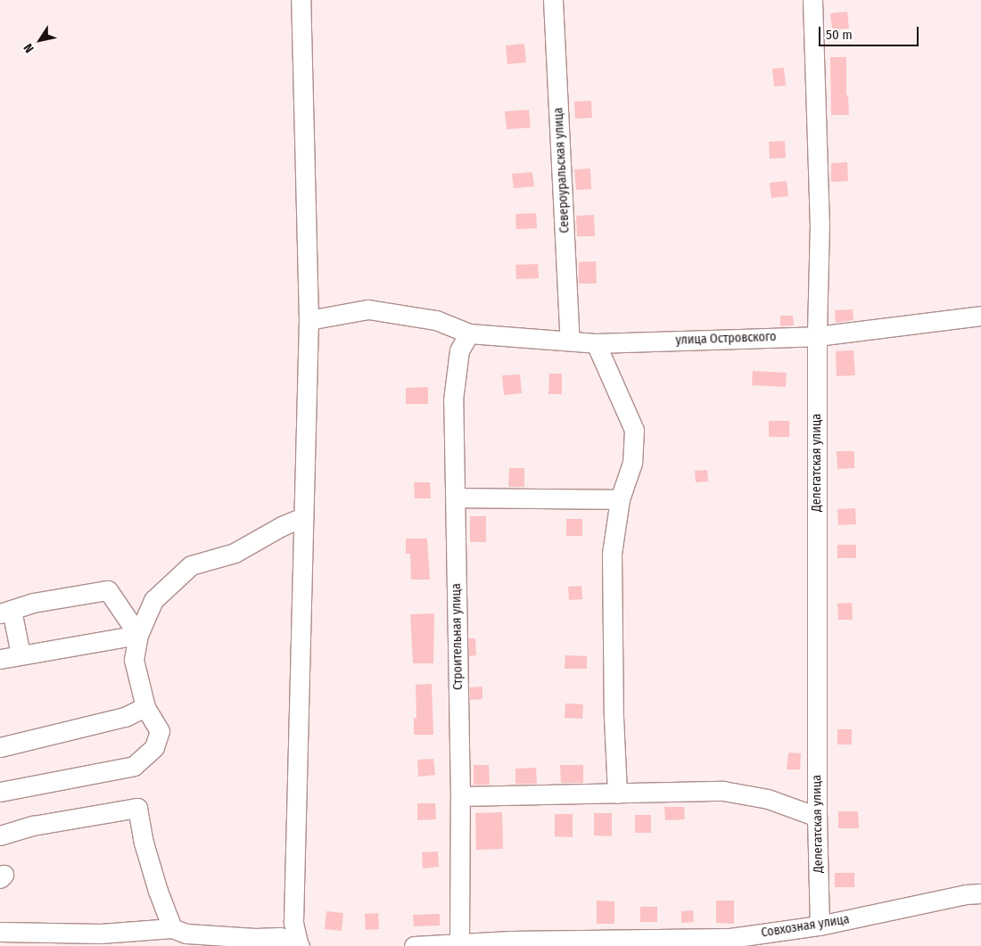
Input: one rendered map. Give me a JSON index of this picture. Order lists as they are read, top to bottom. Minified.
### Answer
{"streets":{"street":["Североуральская улица","улица Островского","Делегатская улица","Строительная улица","Совхозная улица"]},"crossings":[["Североуральская улица","улица Островского"],["улица Островского","Делегатская улица"],["улица Островского","Строительная улица"],["Делегатская улица","Совхозная улица"],["Строительная улица","Совхозная улица"]],"scale_bar":"50 m","north":"bottom left"}
